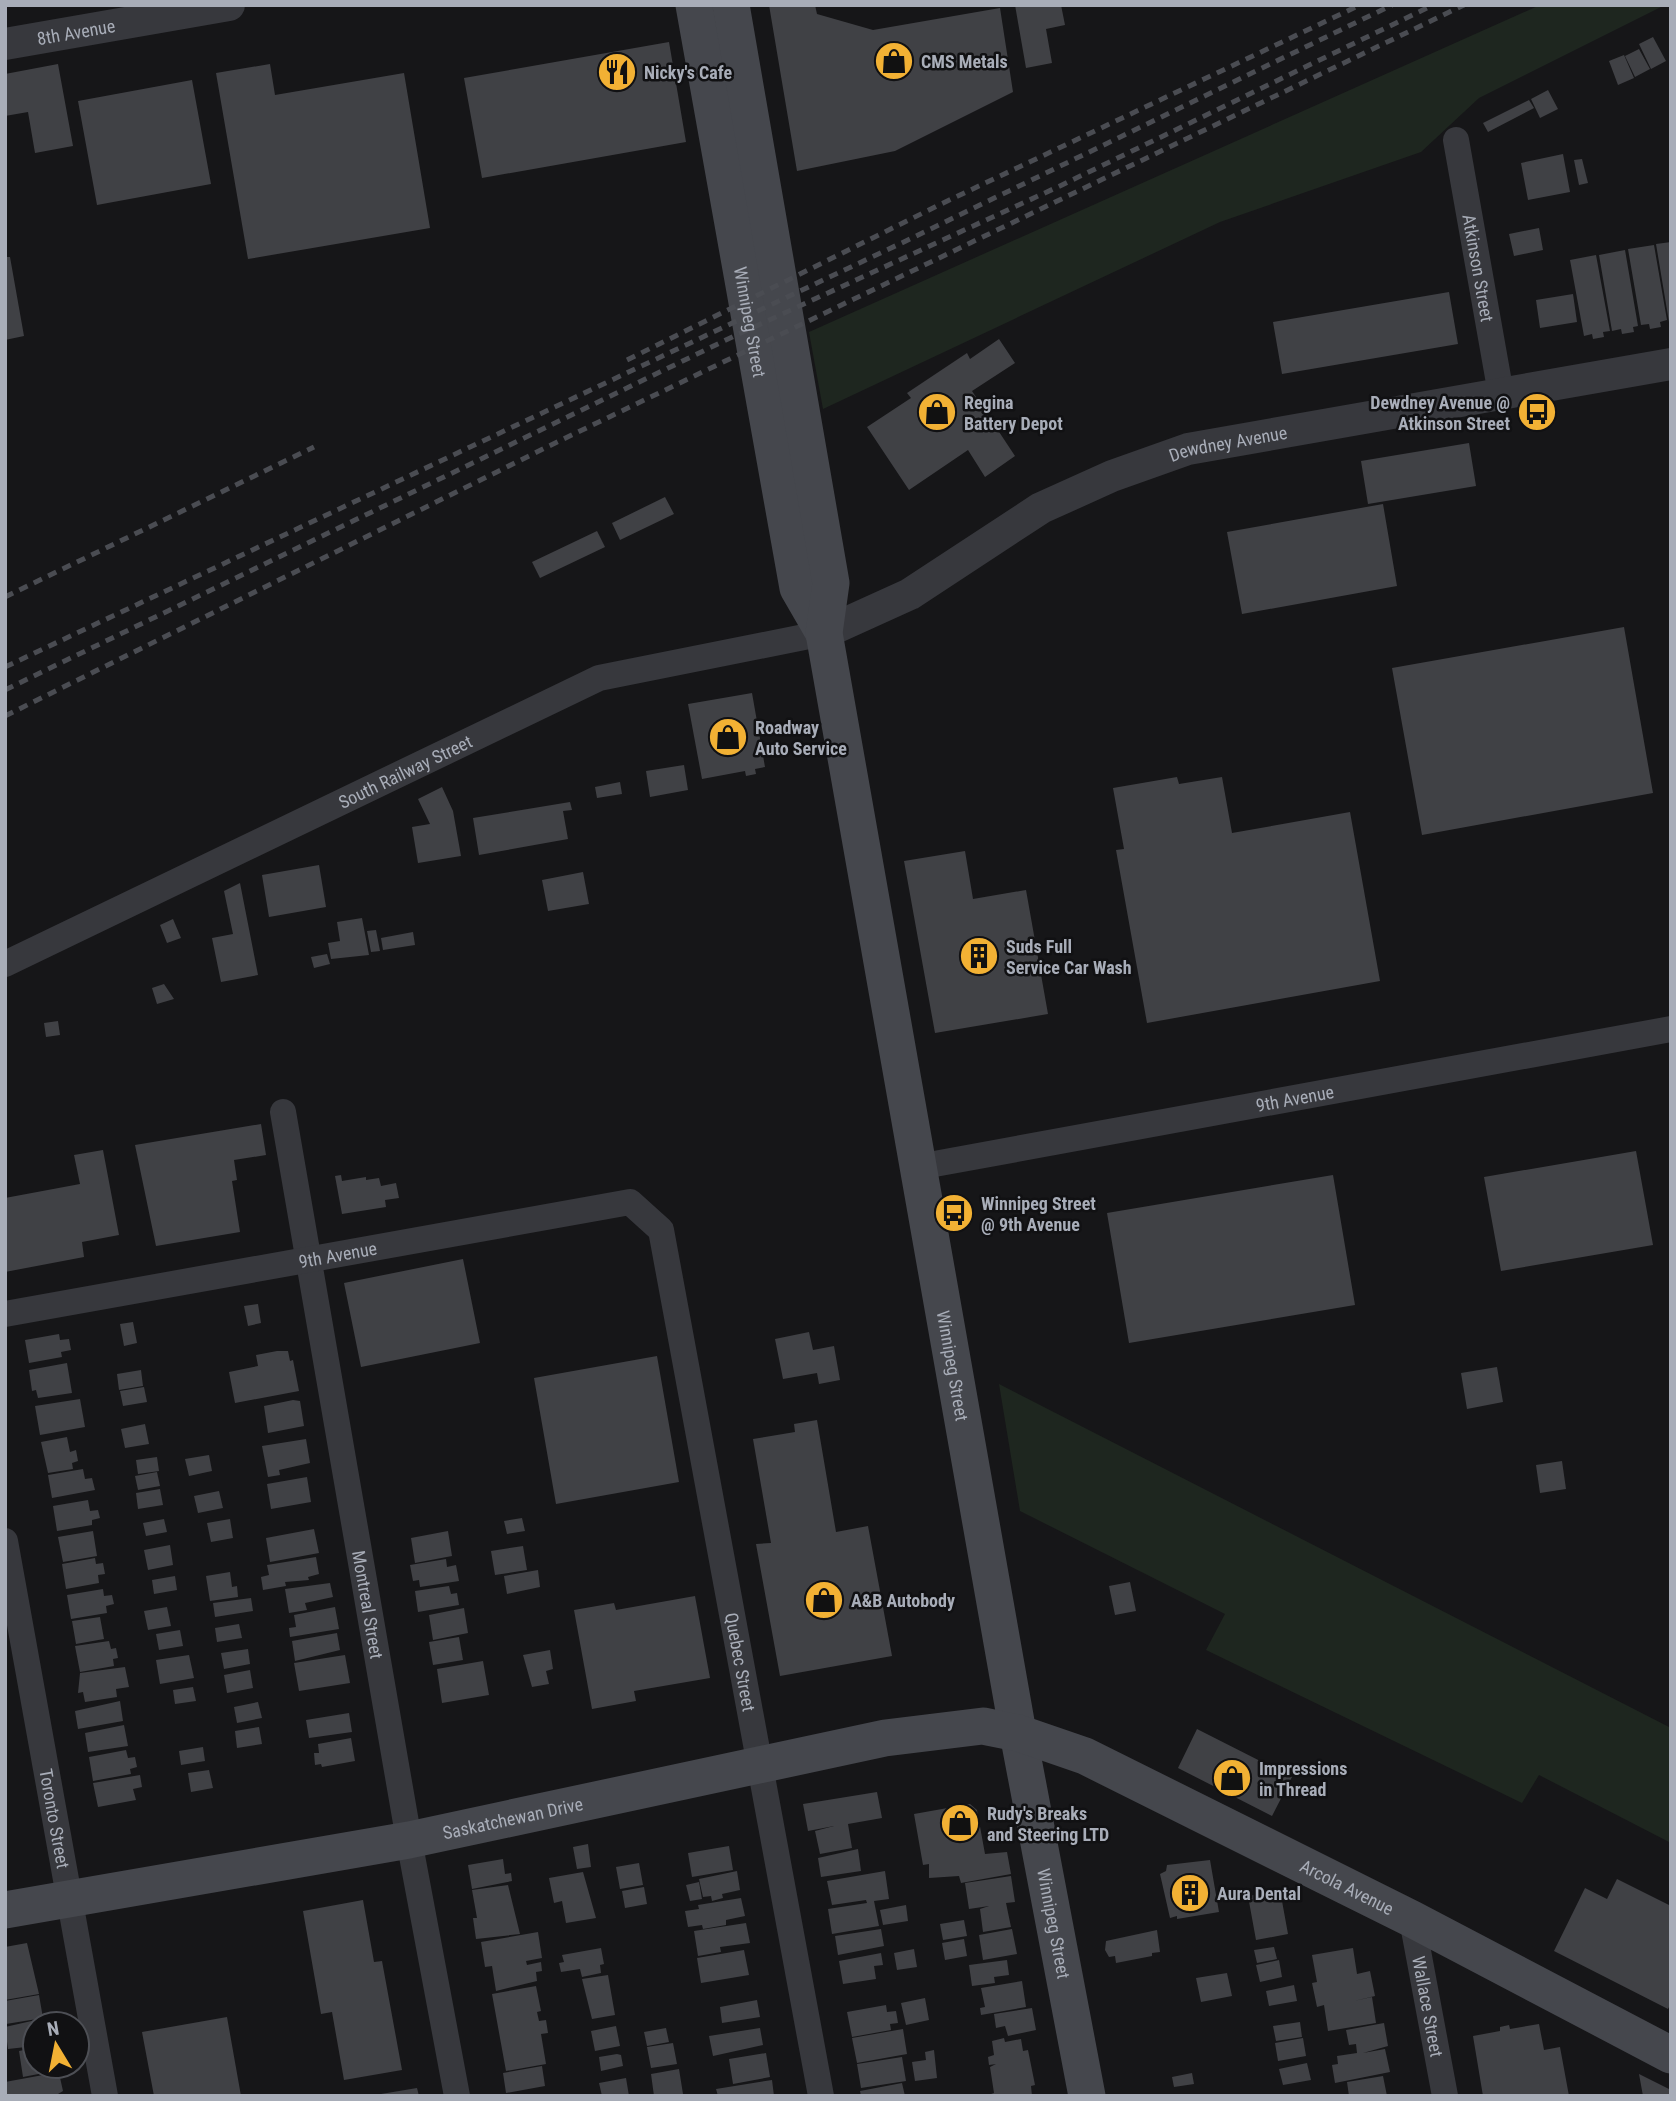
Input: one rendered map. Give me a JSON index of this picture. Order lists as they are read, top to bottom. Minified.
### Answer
{"streets":{"main road":["Winnipeg Street","Saskatchewan Drive","Arcola Avenue"],"street":["8th Avenue","Atkinson Street","Dewdney Avenue","South Railway Street","9th Avenue","Montreal Street","Quebec Street","Toronto Street","Wallace Street"]},"crossings":[["Atkinson Street","Dewdney Avenue"],["Winnipeg Street","Dewdney Avenue"],["Winnipeg Street","South Railway Street"],["Winnipeg Street","9th Avenue"],["Winnipeg Street","Saskatchewan Drive"],["Winnipeg Street","Arcola Avenue"],["Dewdney Avenue","South Railway Street"],["9th Avenue","Montreal Street"],["9th Avenue","Quebec Street"],["Montreal Street","Saskatchewan Drive"],["Quebec Street","Saskatchewan Drive"],["Toronto Street","Saskatchewan Drive"],["Saskatchewan Drive","Arcola Avenue"],["Arcola Avenue","Wallace Street"]],"places":{"shop":["CMS Metals","Regina Battery Depot","Roadway Auto Service","A&B Autobody","Impressions in Thread","Rudy's Breaks and Steering LTD"],"restaurant":["Nicky's Cafe"],"bus stop":["Dewdney Avenue @ Atkinson Street","Winnipeg Street @ 9th Avenue"],"building":["Suds Full Service Car Wash","Aura Dental"]},"north":"top"}
